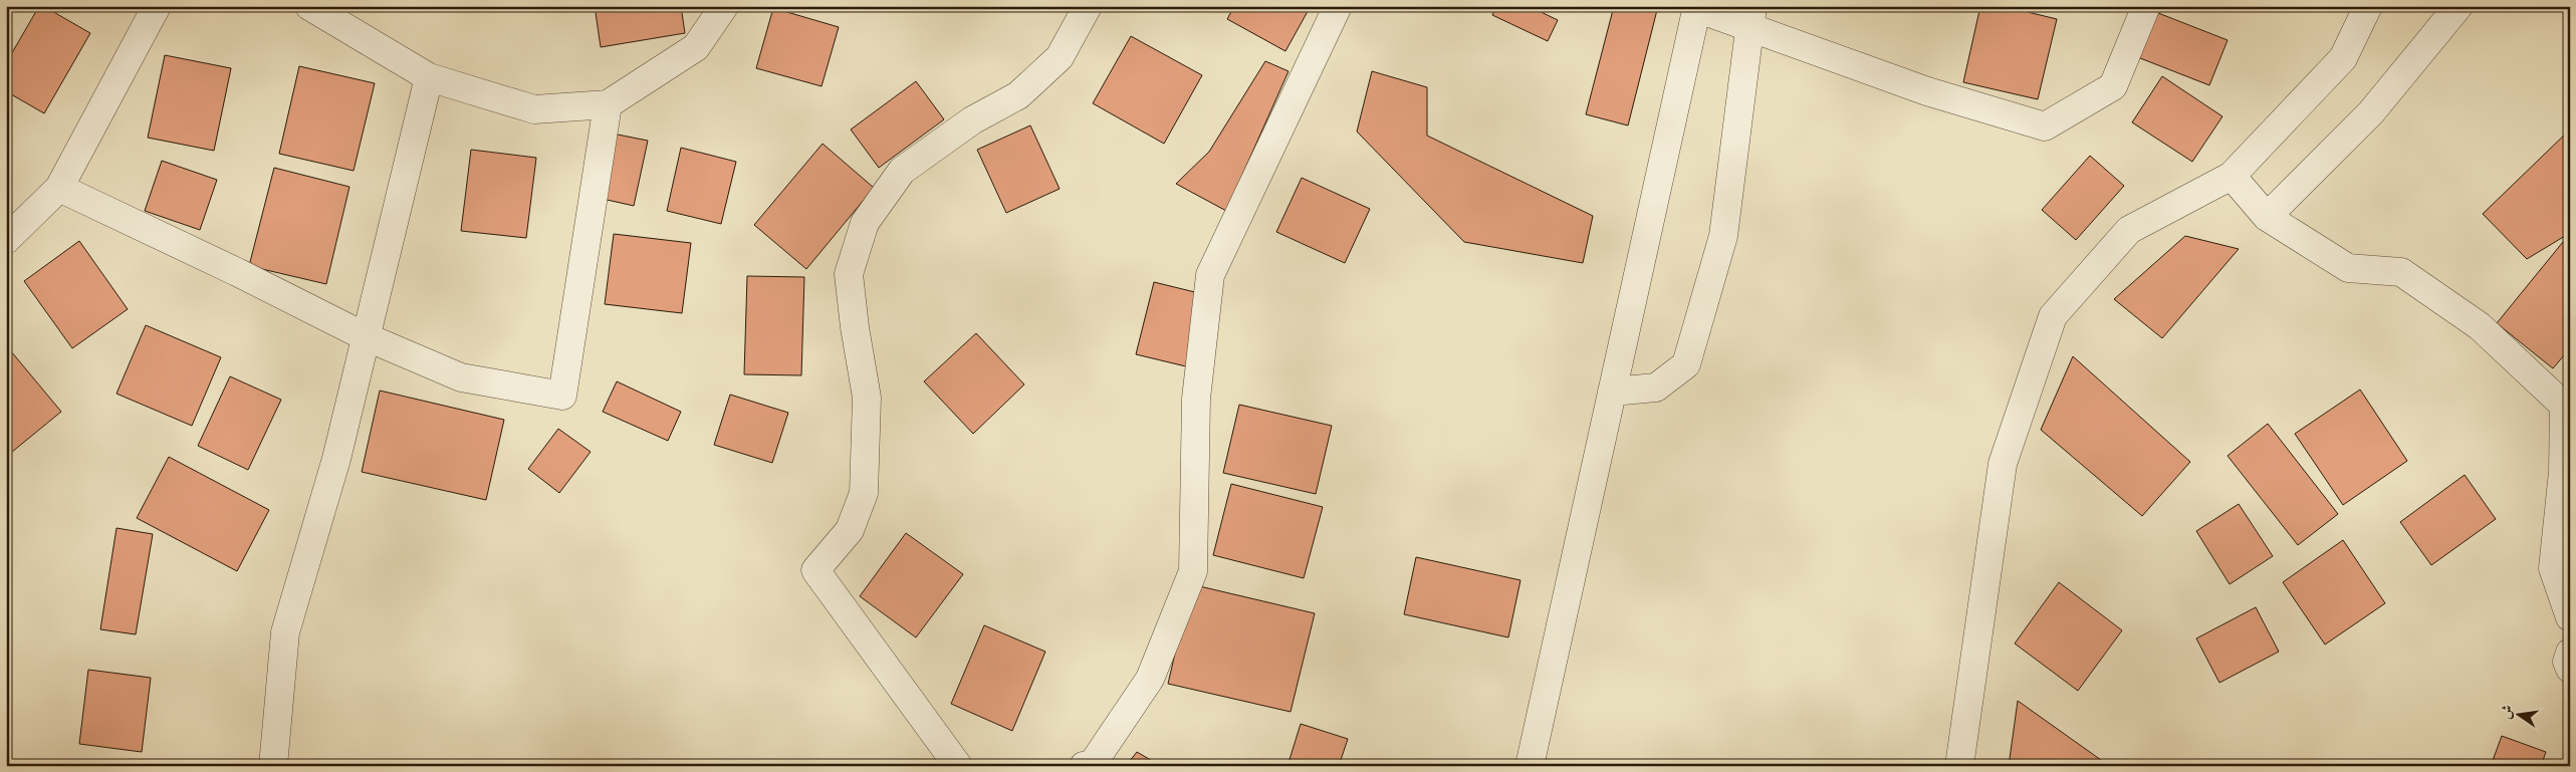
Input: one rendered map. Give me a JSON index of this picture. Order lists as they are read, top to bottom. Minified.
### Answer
{"north":"left"}
